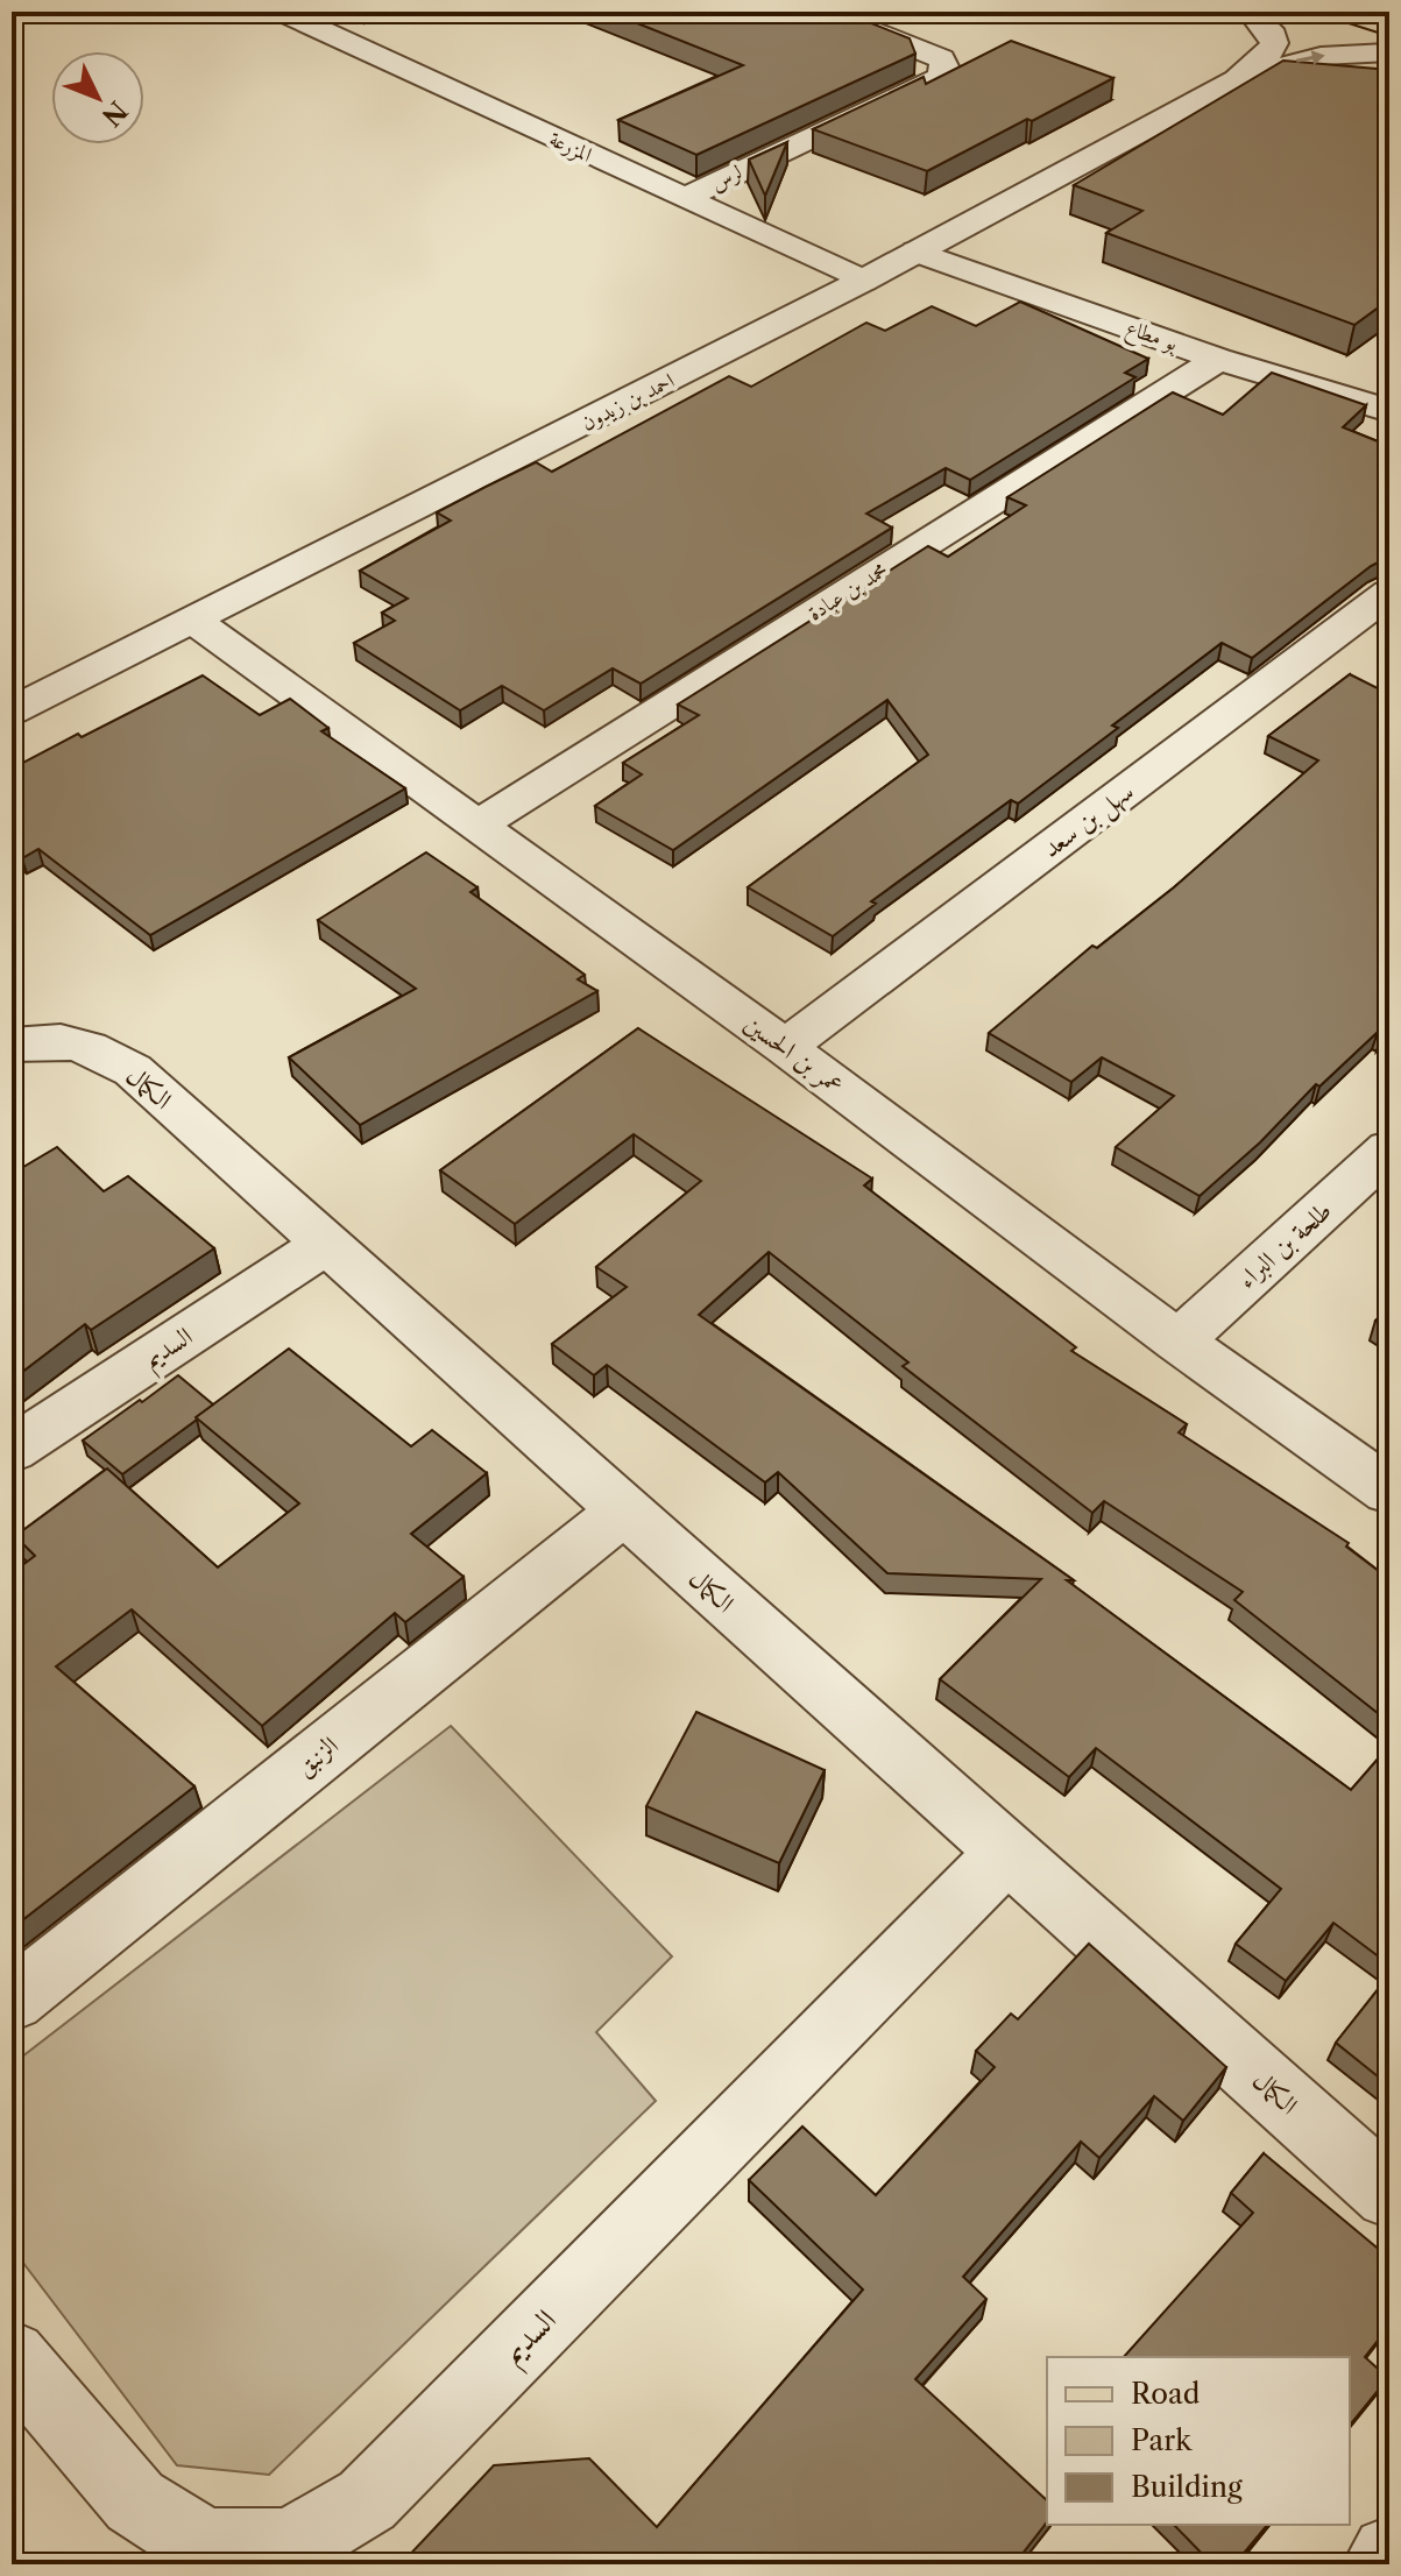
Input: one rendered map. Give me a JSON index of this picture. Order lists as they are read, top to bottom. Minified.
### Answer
{"streets":{"street":["المزرعة","لرس","بو مطاع","احمد بن زيدون","محمد بن عبادة","سهل بن سعد","عمر بن الحسين","الكمال","طلحة بن البراء","السديم","الزنبق"]},"crossings":[["المزرعة","لرس"],["المزرعة","احمد بن زيدون"],["بو مطاع","احمد بن زيدون"],["بو مطاع","محمد بن عبادة"],["احمد بن زيدون","عمر بن الحسين"],["محمد بن عبادة","عمر بن الحسين"],["سهل بن سعد","عمر بن الحسين"],["عمر بن الحسين","طلحة بن البراء"],["الكمال","السديم"],["الكمال","الزنبق"]],"legend":["Road","Park","Building"],"north":"bottom right"}
